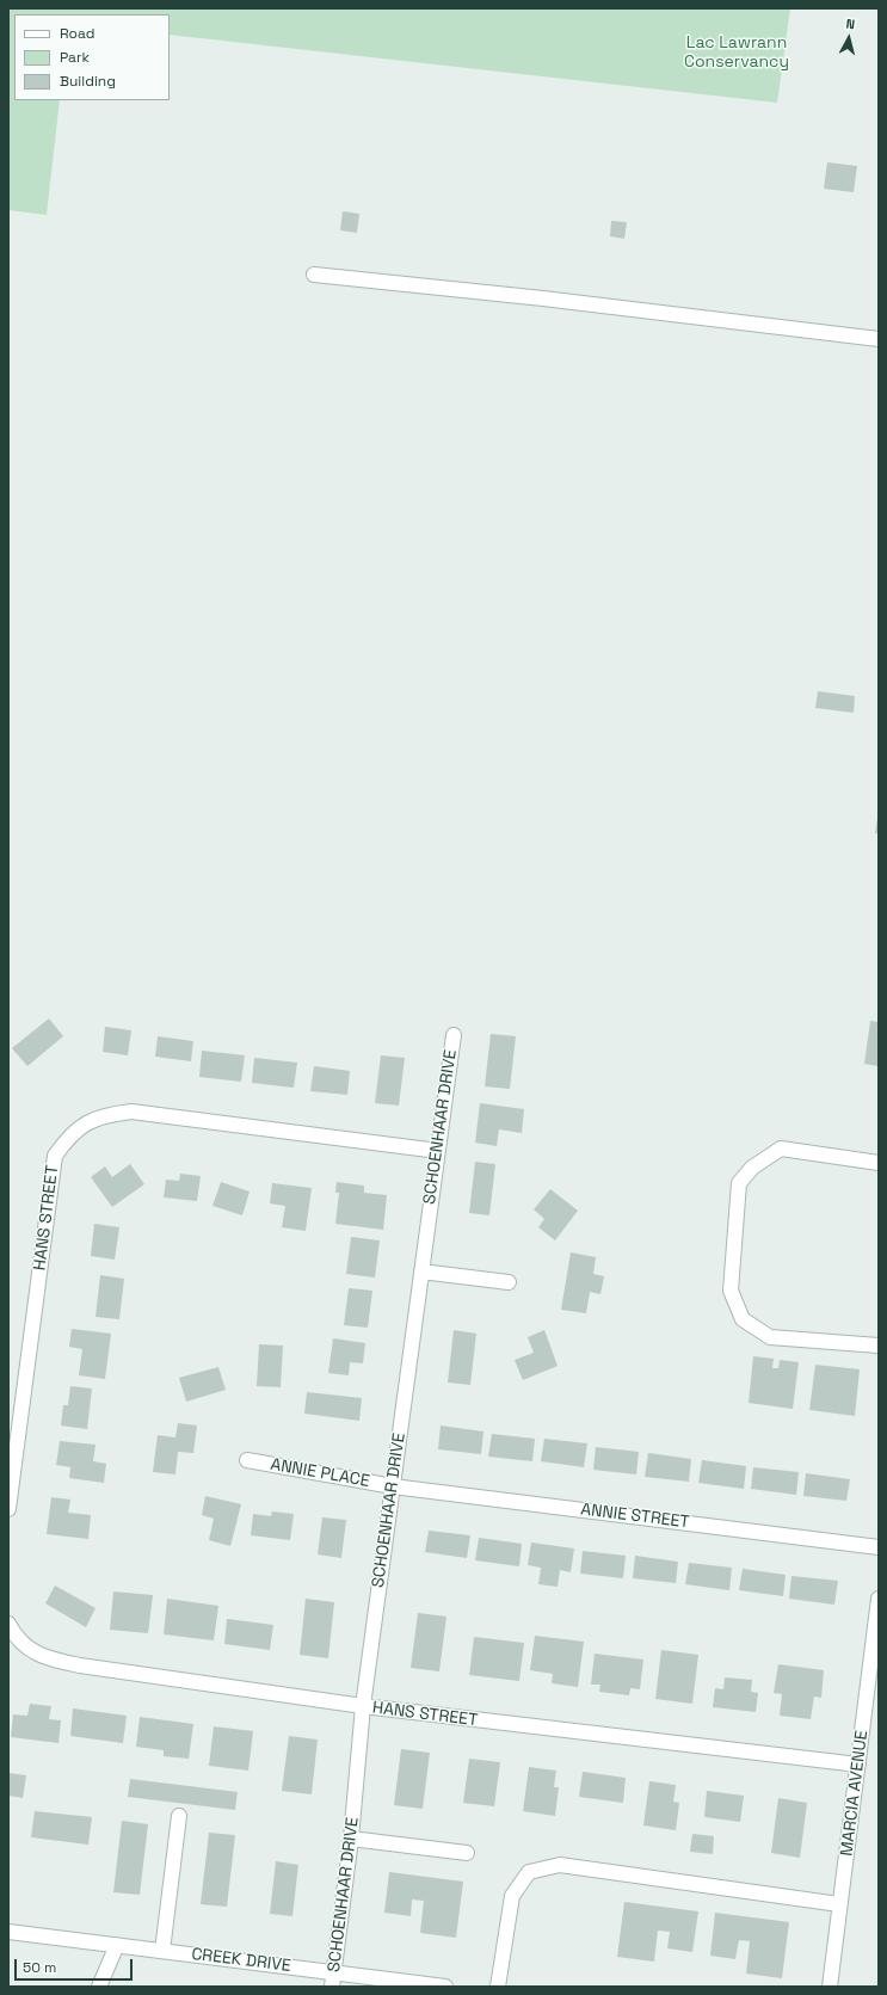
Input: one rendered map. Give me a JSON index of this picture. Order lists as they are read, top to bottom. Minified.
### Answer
{"streets":{"street":["SCHOENHAAR DRIVE","HANS STREET","ANNIE PLACE","ANNIE STREET","MARCIA AVENUE","CREEK DRIVE"]},"crossings":[["SCHOENHAAR DRIVE","HANS STREET"],["SCHOENHAAR DRIVE","ANNIE PLACE"],["SCHOENHAAR DRIVE","ANNIE STREET"],["SCHOENHAAR DRIVE","CREEK DRIVE"],["HANS STREET","MARCIA AVENUE"],["ANNIE PLACE","ANNIE STREET"]],"parks":["Lac Lawrann Conservancy"],"legend":["Road","Park","Building"],"scale_bar":"50 m","north":"top"}
